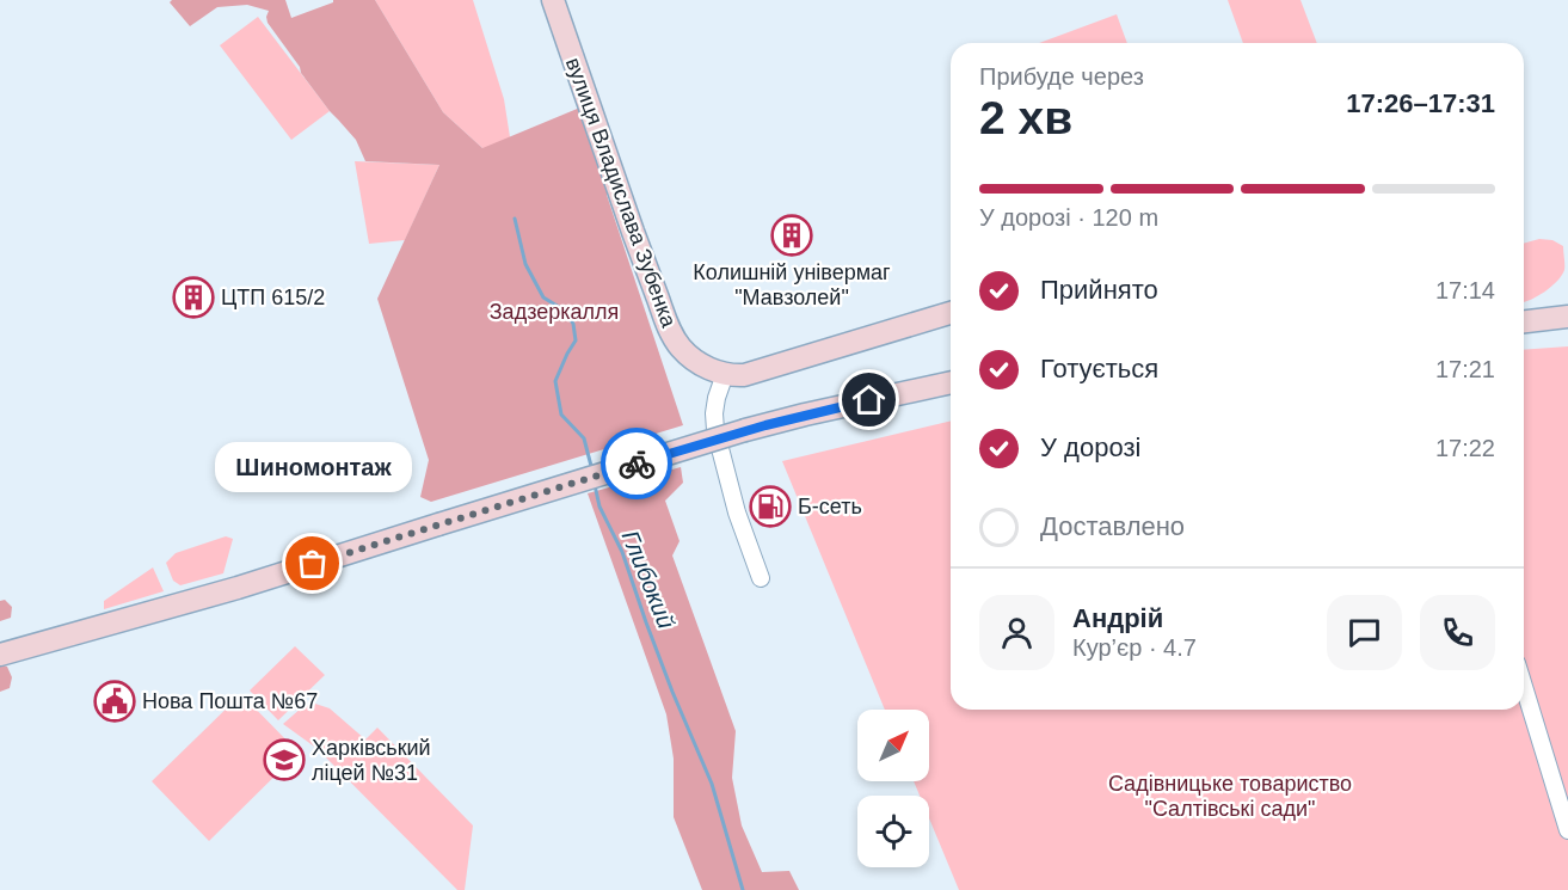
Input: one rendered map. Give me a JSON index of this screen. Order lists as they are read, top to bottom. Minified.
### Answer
{"streets":{"main road":["вулиця Владислава Зубенка"]},"water":["Глибокий"],"parks":["Задзеркалля","Садівницьке товариство \"Салтівські сади\""],"places":{"building":["Колишній універмаг \"Мавзолей\"","ЦТП 615/2"],"fuel station":["Б-сеть"],"other":["Шиномонтаж"],"public building":["Нова Пошта №67"],"school or university":["Харківський ліцей №31"]},"north":"top right","page":{"heading":["2 хв","Прибуде через","17:26–17:31"],"panel":["Андрій","Кур’єр · 4.7"],"bar":"У дорозі · 120 m","list":[["Прийнято","17:14"],["Готується","17:21"],["У дорозі","17:22"],"Доставлено"],"bubble":"Шиномонтаж"}}
